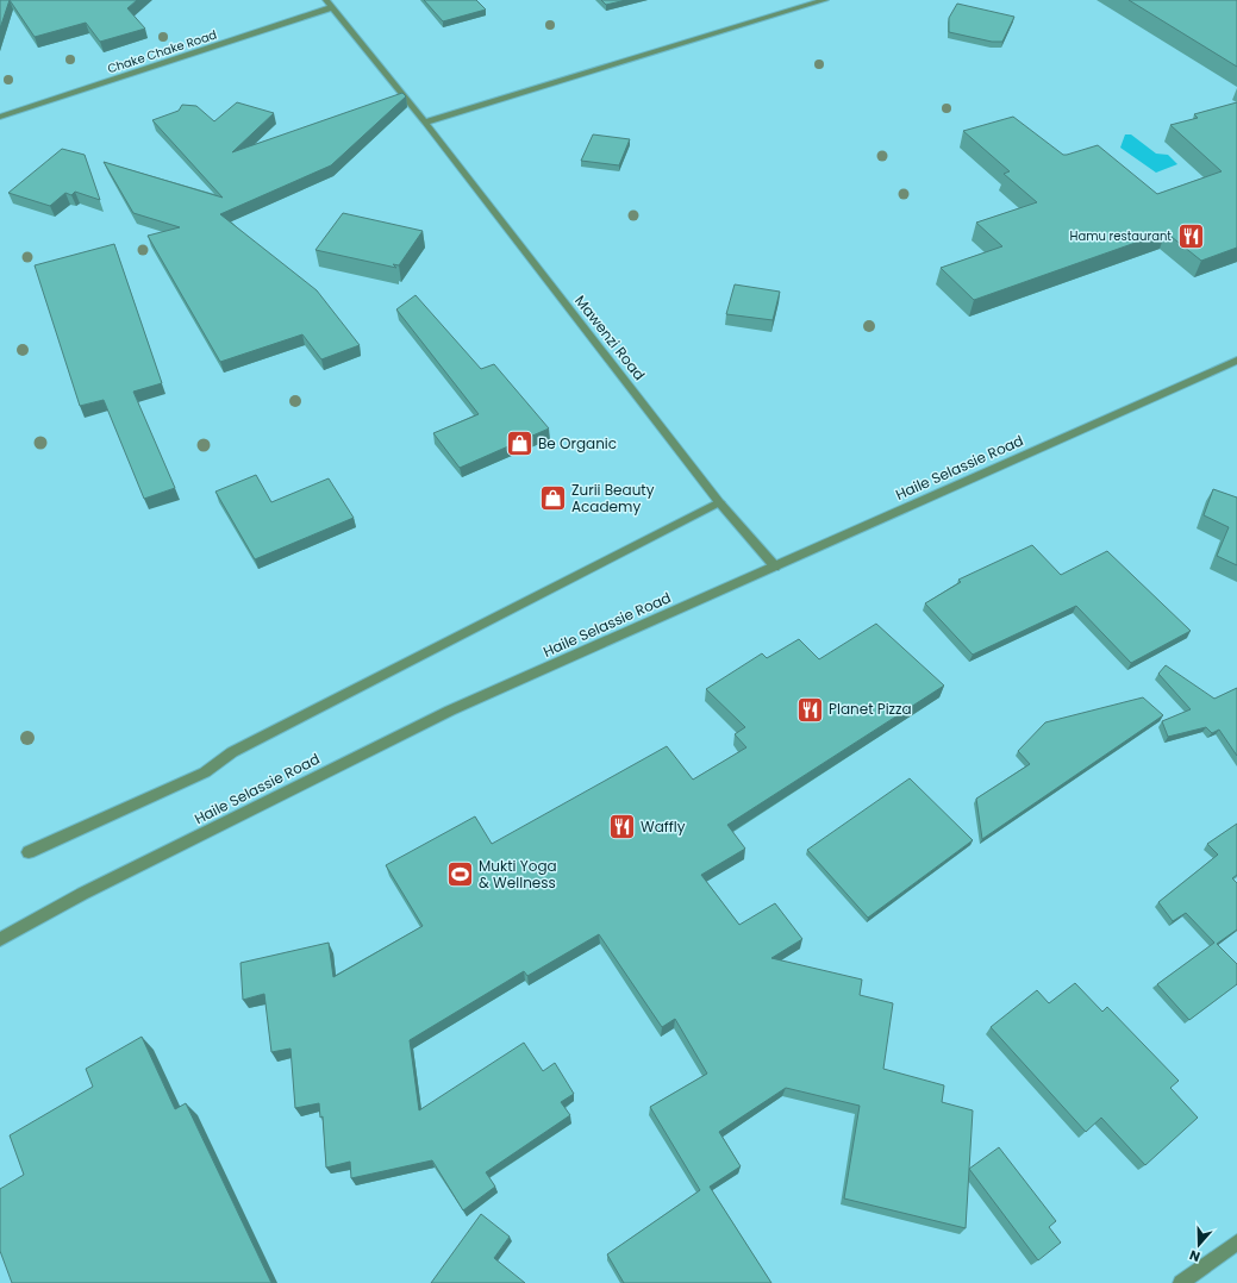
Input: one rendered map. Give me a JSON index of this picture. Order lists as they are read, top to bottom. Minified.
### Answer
{"streets":{"street":["Chake Chake Road","Mawenzi Road","Haile Selassie Road"]},"crossings":[["Chake Chake Road","Mawenzi Road"],["Mawenzi Road","Haile Selassie Road"]],"places":{"restaurant":["Hamu restaurant","Planet Pizza","Waffly"],"shop":["Be Organic","Zurii Beauty Academy"],"sports":["Mukti Yoga & Wellness"]},"north":"bottom"}
